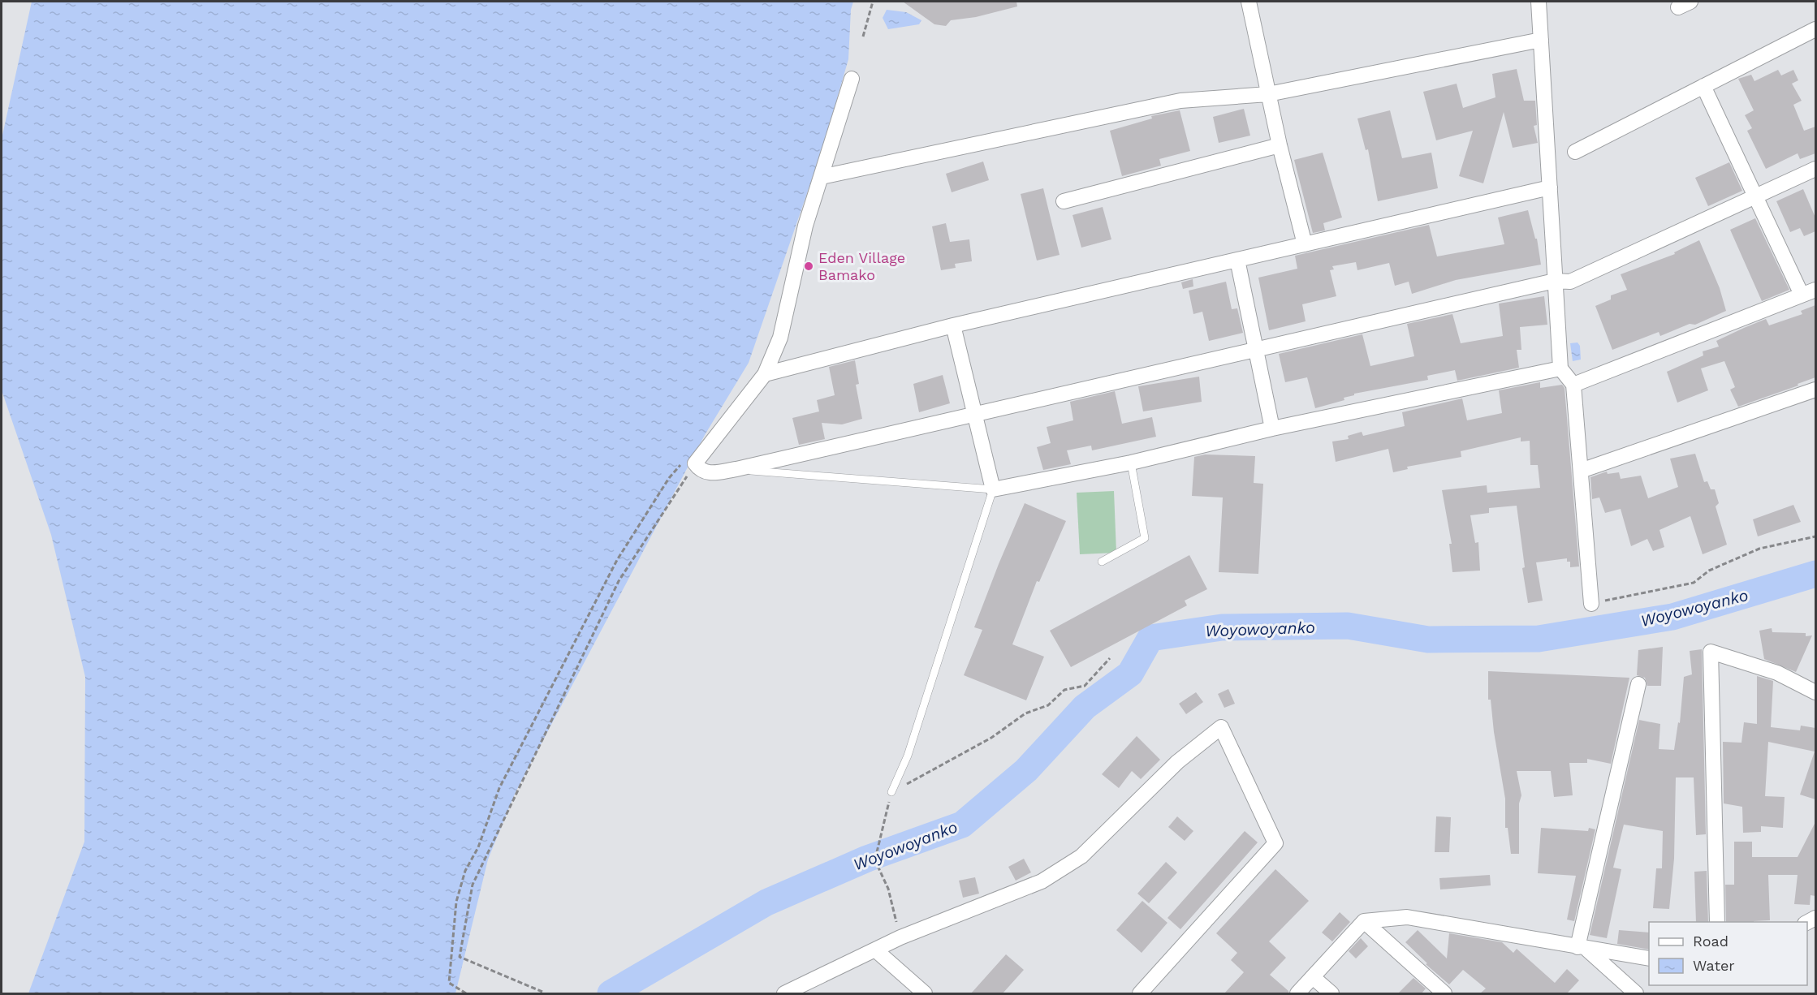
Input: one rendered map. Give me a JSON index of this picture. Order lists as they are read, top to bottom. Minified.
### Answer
{"water":["Woyowoyanko"],"places":["Eden Village Bamako"],"legend":["Road","Water"]}
